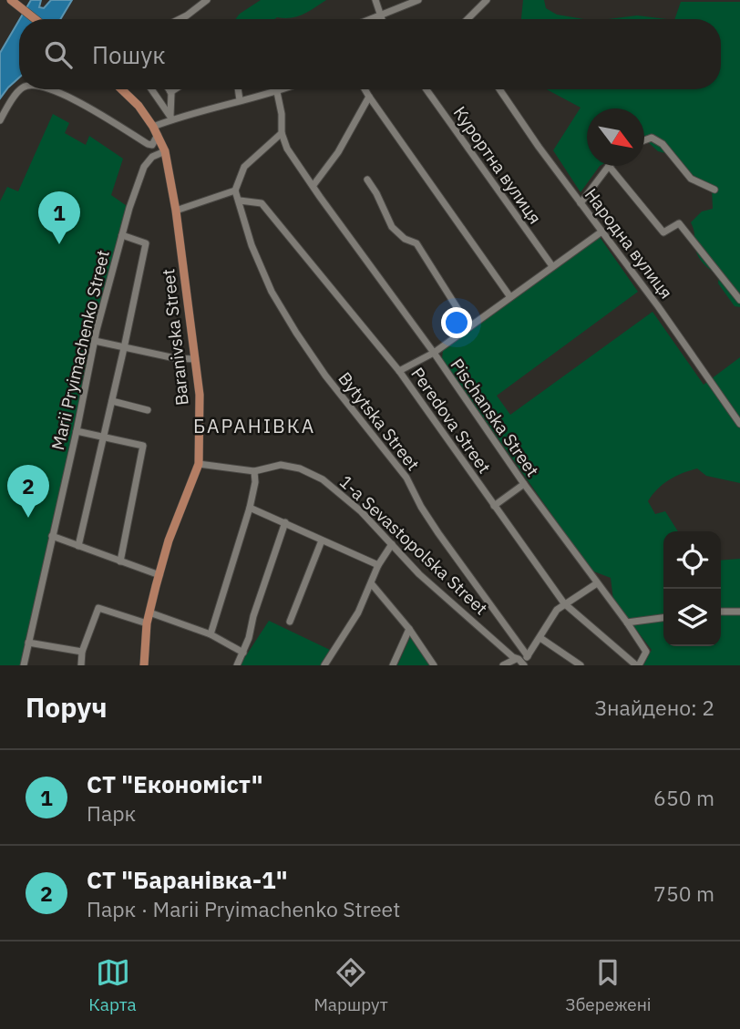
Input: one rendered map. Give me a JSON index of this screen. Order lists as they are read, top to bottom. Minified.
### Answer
{"streets":{"main road":["Baranivska Street"],"street":["Курортна вулиця","Народна вулиця","Marii Pryimachenko Street","Pischanska Street","Peredova Street","Bytytska Street","1-a Sevastopolska Street"]},"crossings":[["Baranivska Street","Marii Pryimachenko Street"],["Baranivska Street","1-a Sevastopolska Street"],["Pischanska Street","Peredova Street"],["Peredova Street","Bytytska Street"]],"districts":["БАРАНІВКА"],"north":"bottom right","page":{"search":"Пошук","pins":["1","2"],"heading":["Поруч","Знайдено: 2"],"list":[{"mark":"1","name":"СТ \"Економіст\"","note":"Парк","value":"650 m"},{"mark":"2","name":"СТ \"Баранівка-1\"","note":"Парк · Marii Pryimachenko Street","value":"750 m"}],"nav":["Карта","Маршрут","Збережені"]}}
